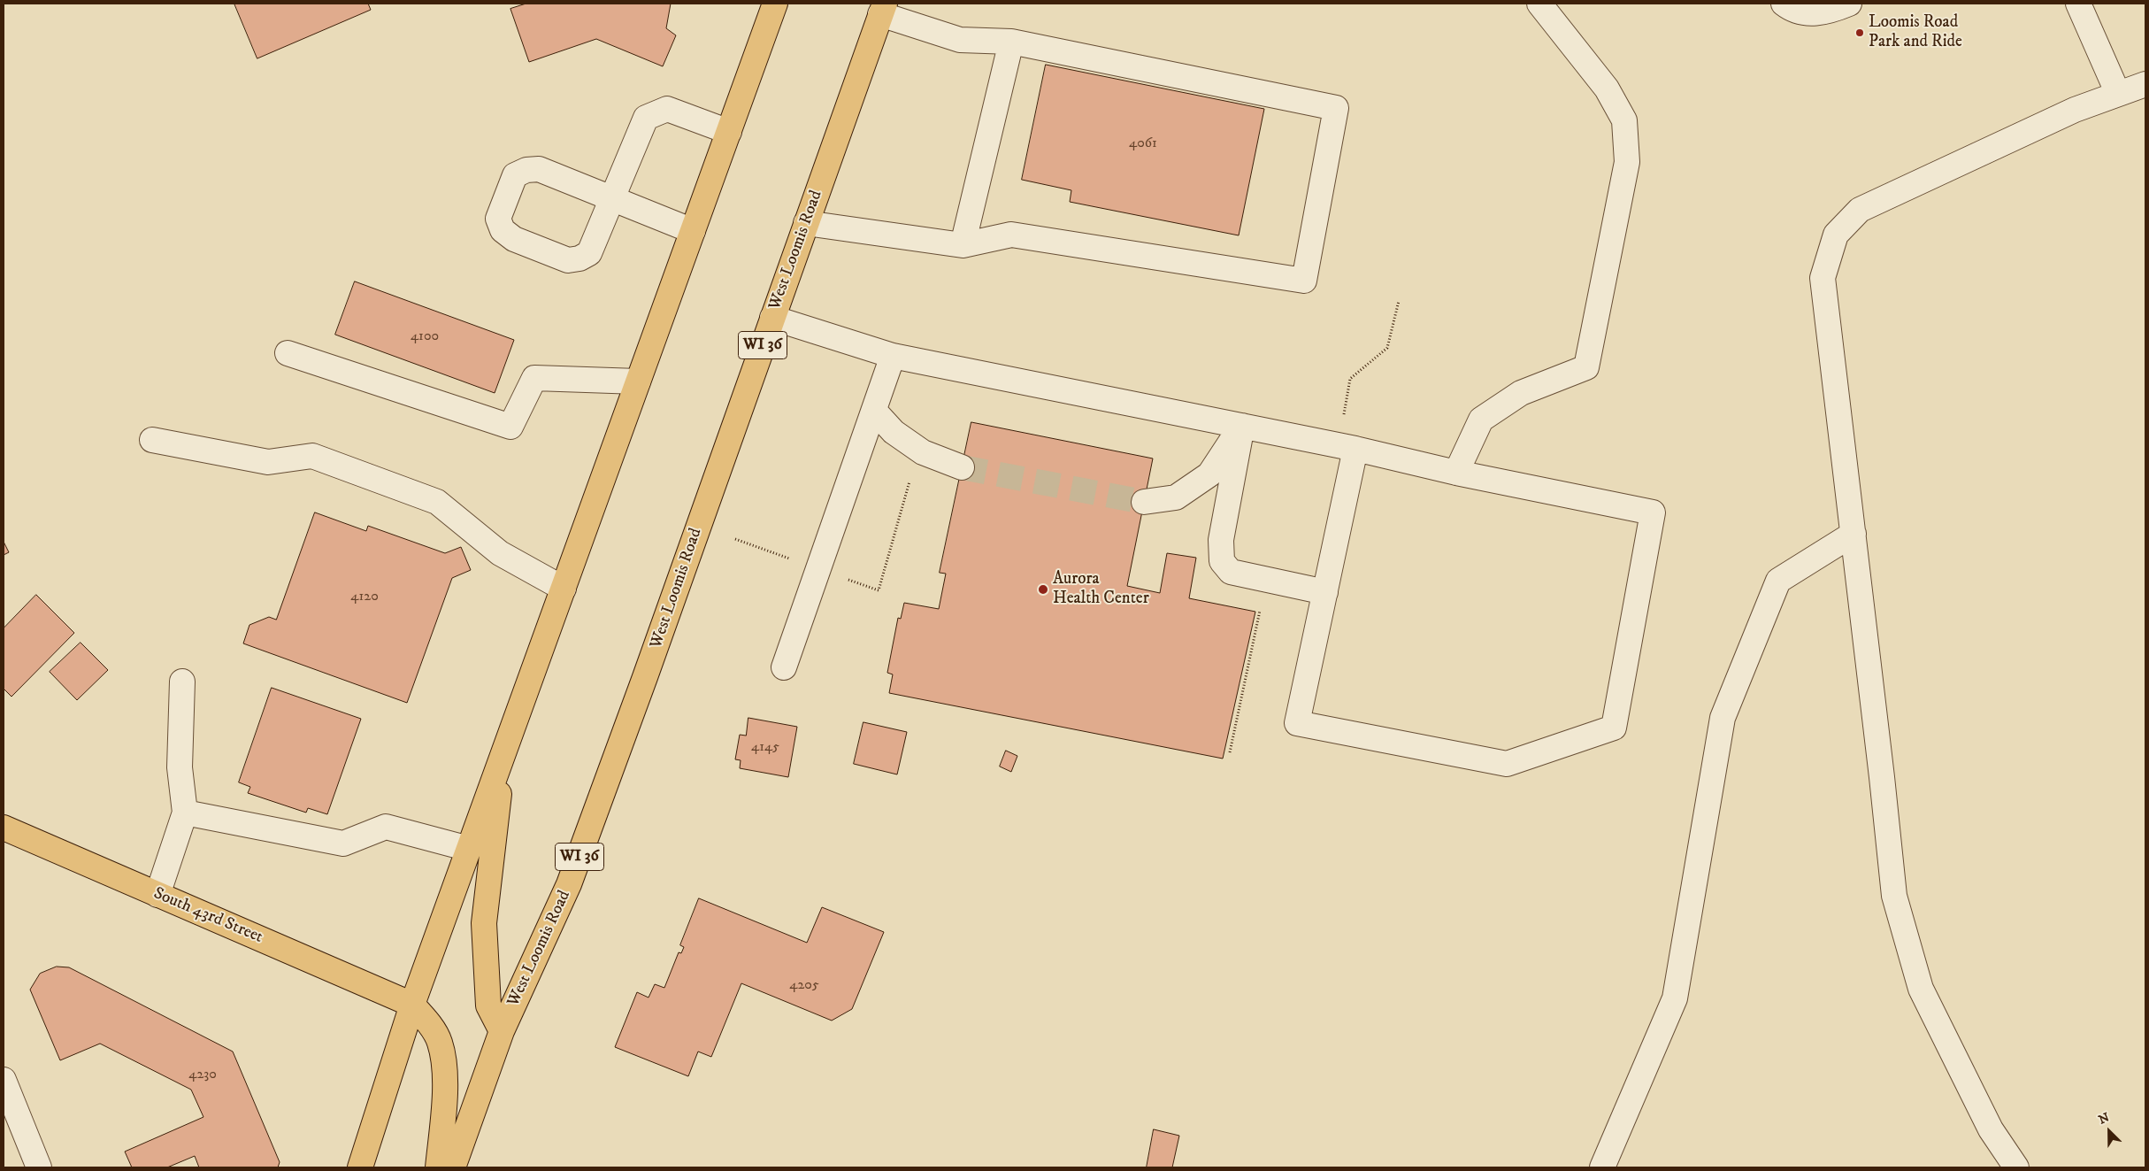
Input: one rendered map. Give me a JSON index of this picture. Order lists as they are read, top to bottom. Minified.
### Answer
{"streets":{"main road":["West Loomis Road","WI 36","South 43rd Street"]},"places":["Loomis Road Park and Ride","Aurora Health Center"],"house_numbers":["4061","4100","4120","4145","4205","4230"],"north":"top left"}
